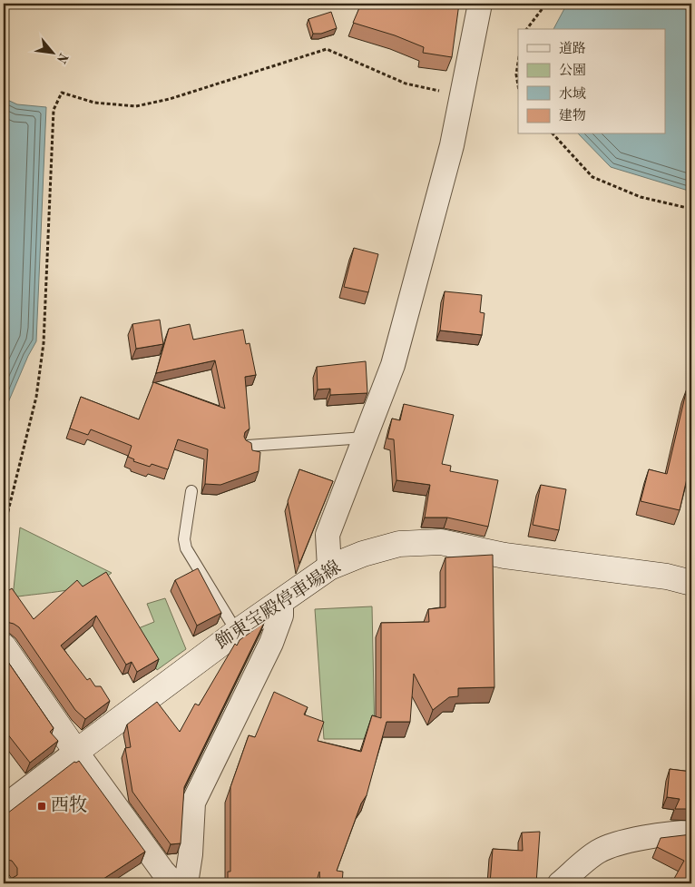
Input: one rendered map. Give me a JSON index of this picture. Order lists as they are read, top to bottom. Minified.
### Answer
{"streets":{"main road":["飾東宝殿停車場線"]},"places":{"transit":["西牧"]},"legend":["道路","公園","水域","建物"],"north":"bottom right"}
